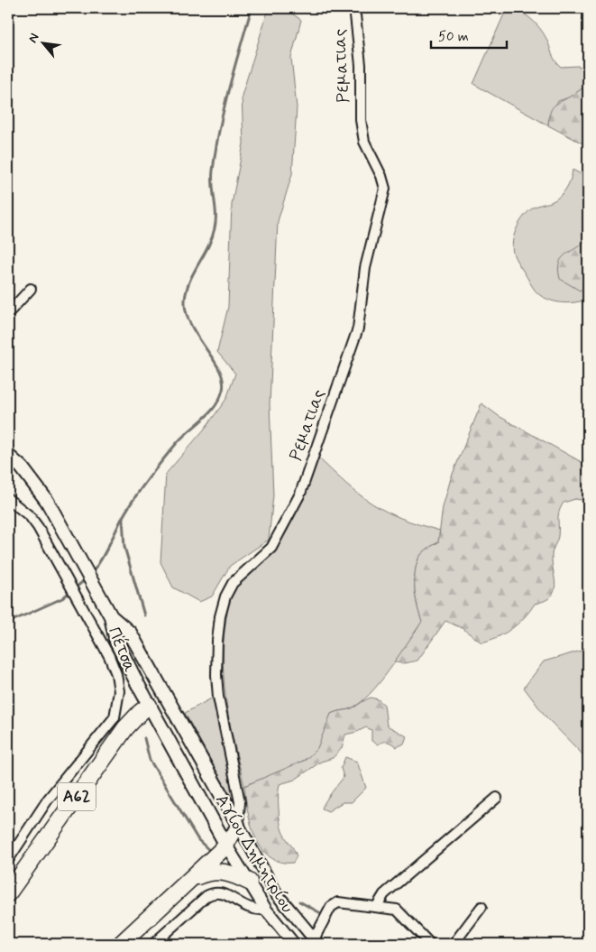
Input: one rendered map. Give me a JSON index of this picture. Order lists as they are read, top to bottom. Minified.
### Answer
{"streets":{"highway":["Α62"],"main road":["Πέτσα","Αγίου Δημητρίου"],"street":["Ρεματιας"]},"crossings":[["Ρεματιας","Πέτσα"],["Ρεματιας","Αγίου Δημητρίου"],["Πέτσα","Α62"],["Πέτσα","Αγίου Δημητρίου"]],"scale_bar":"50 m","north":"top left"}
